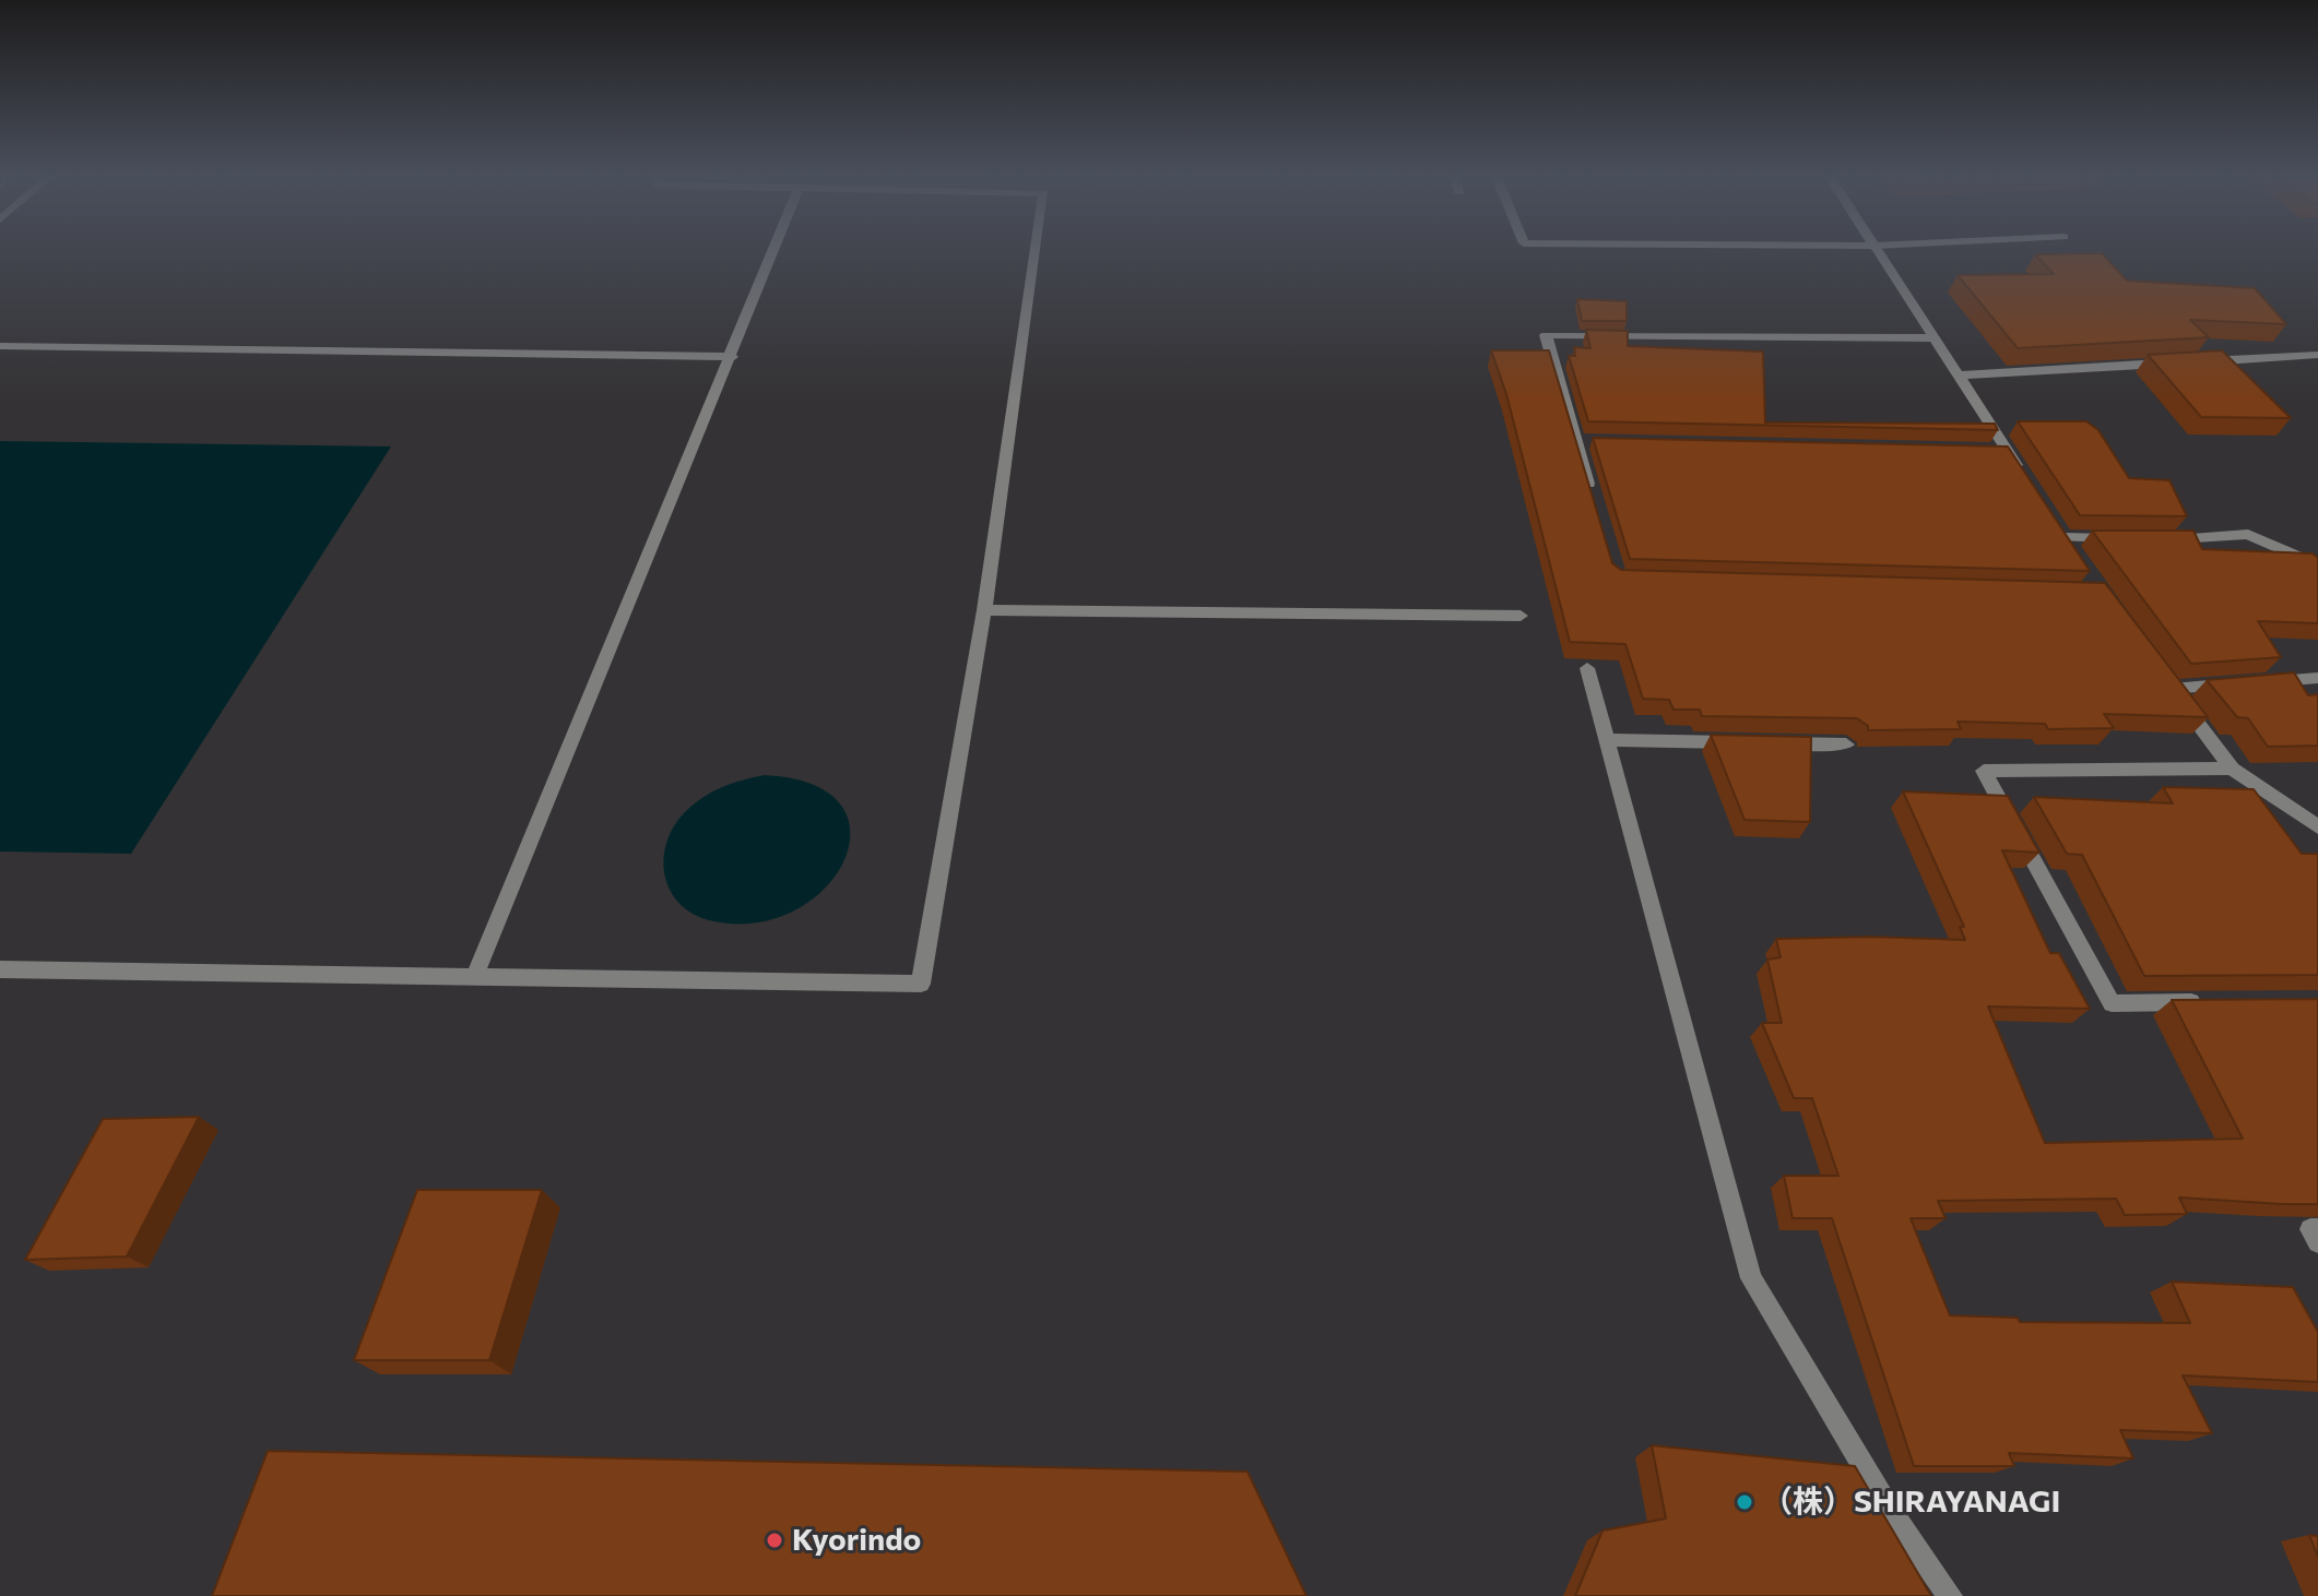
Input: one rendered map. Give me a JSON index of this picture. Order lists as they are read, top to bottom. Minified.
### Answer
{"places":["（株）SHIRAYANAGI","Kyorindo"]}
